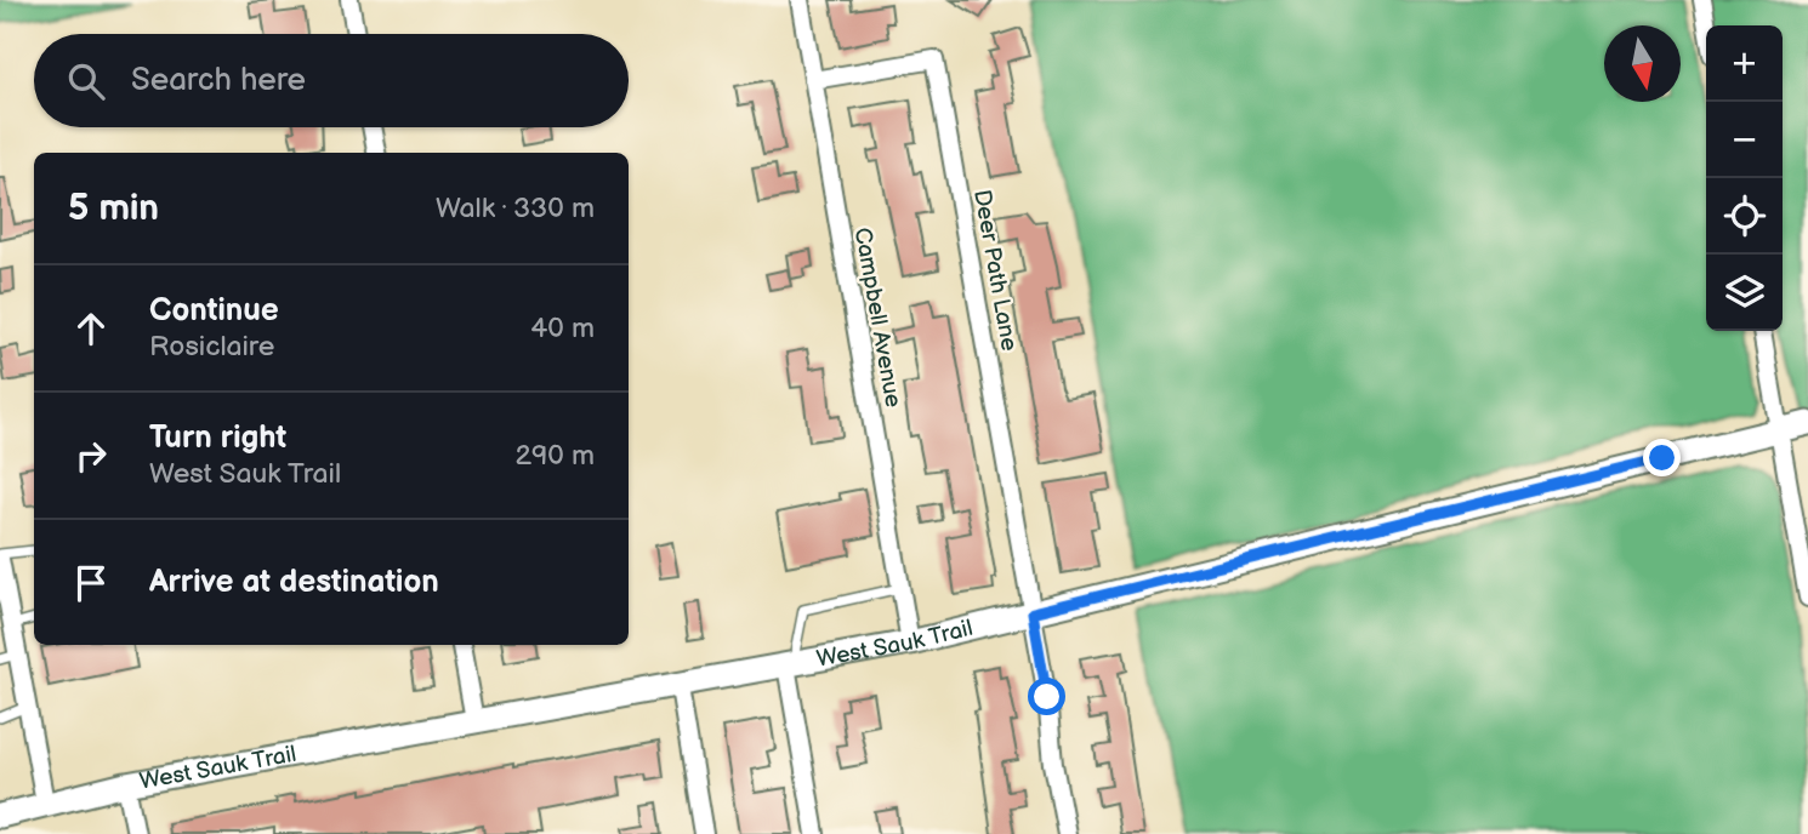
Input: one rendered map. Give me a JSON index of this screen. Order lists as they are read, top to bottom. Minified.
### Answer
{"streets":{"main road":["West Sauk Trail"],"street":["Deer Path Lane","Campbell Avenue"]},"crossings":[["Deer Path Lane","Campbell Avenue"],["Deer Path Lane","West Sauk Trail"],["Campbell Avenue","West Sauk Trail"]],"north":"bottom","page":{"map_buttons":["+","−"],"search":"Search here","heading":["5 min","Walk · 330 m"],"list":[["Continue","Rosiclaire","40 m"],["Turn right","West Sauk Trail","290 m"],"Arrive at destination"]}}
